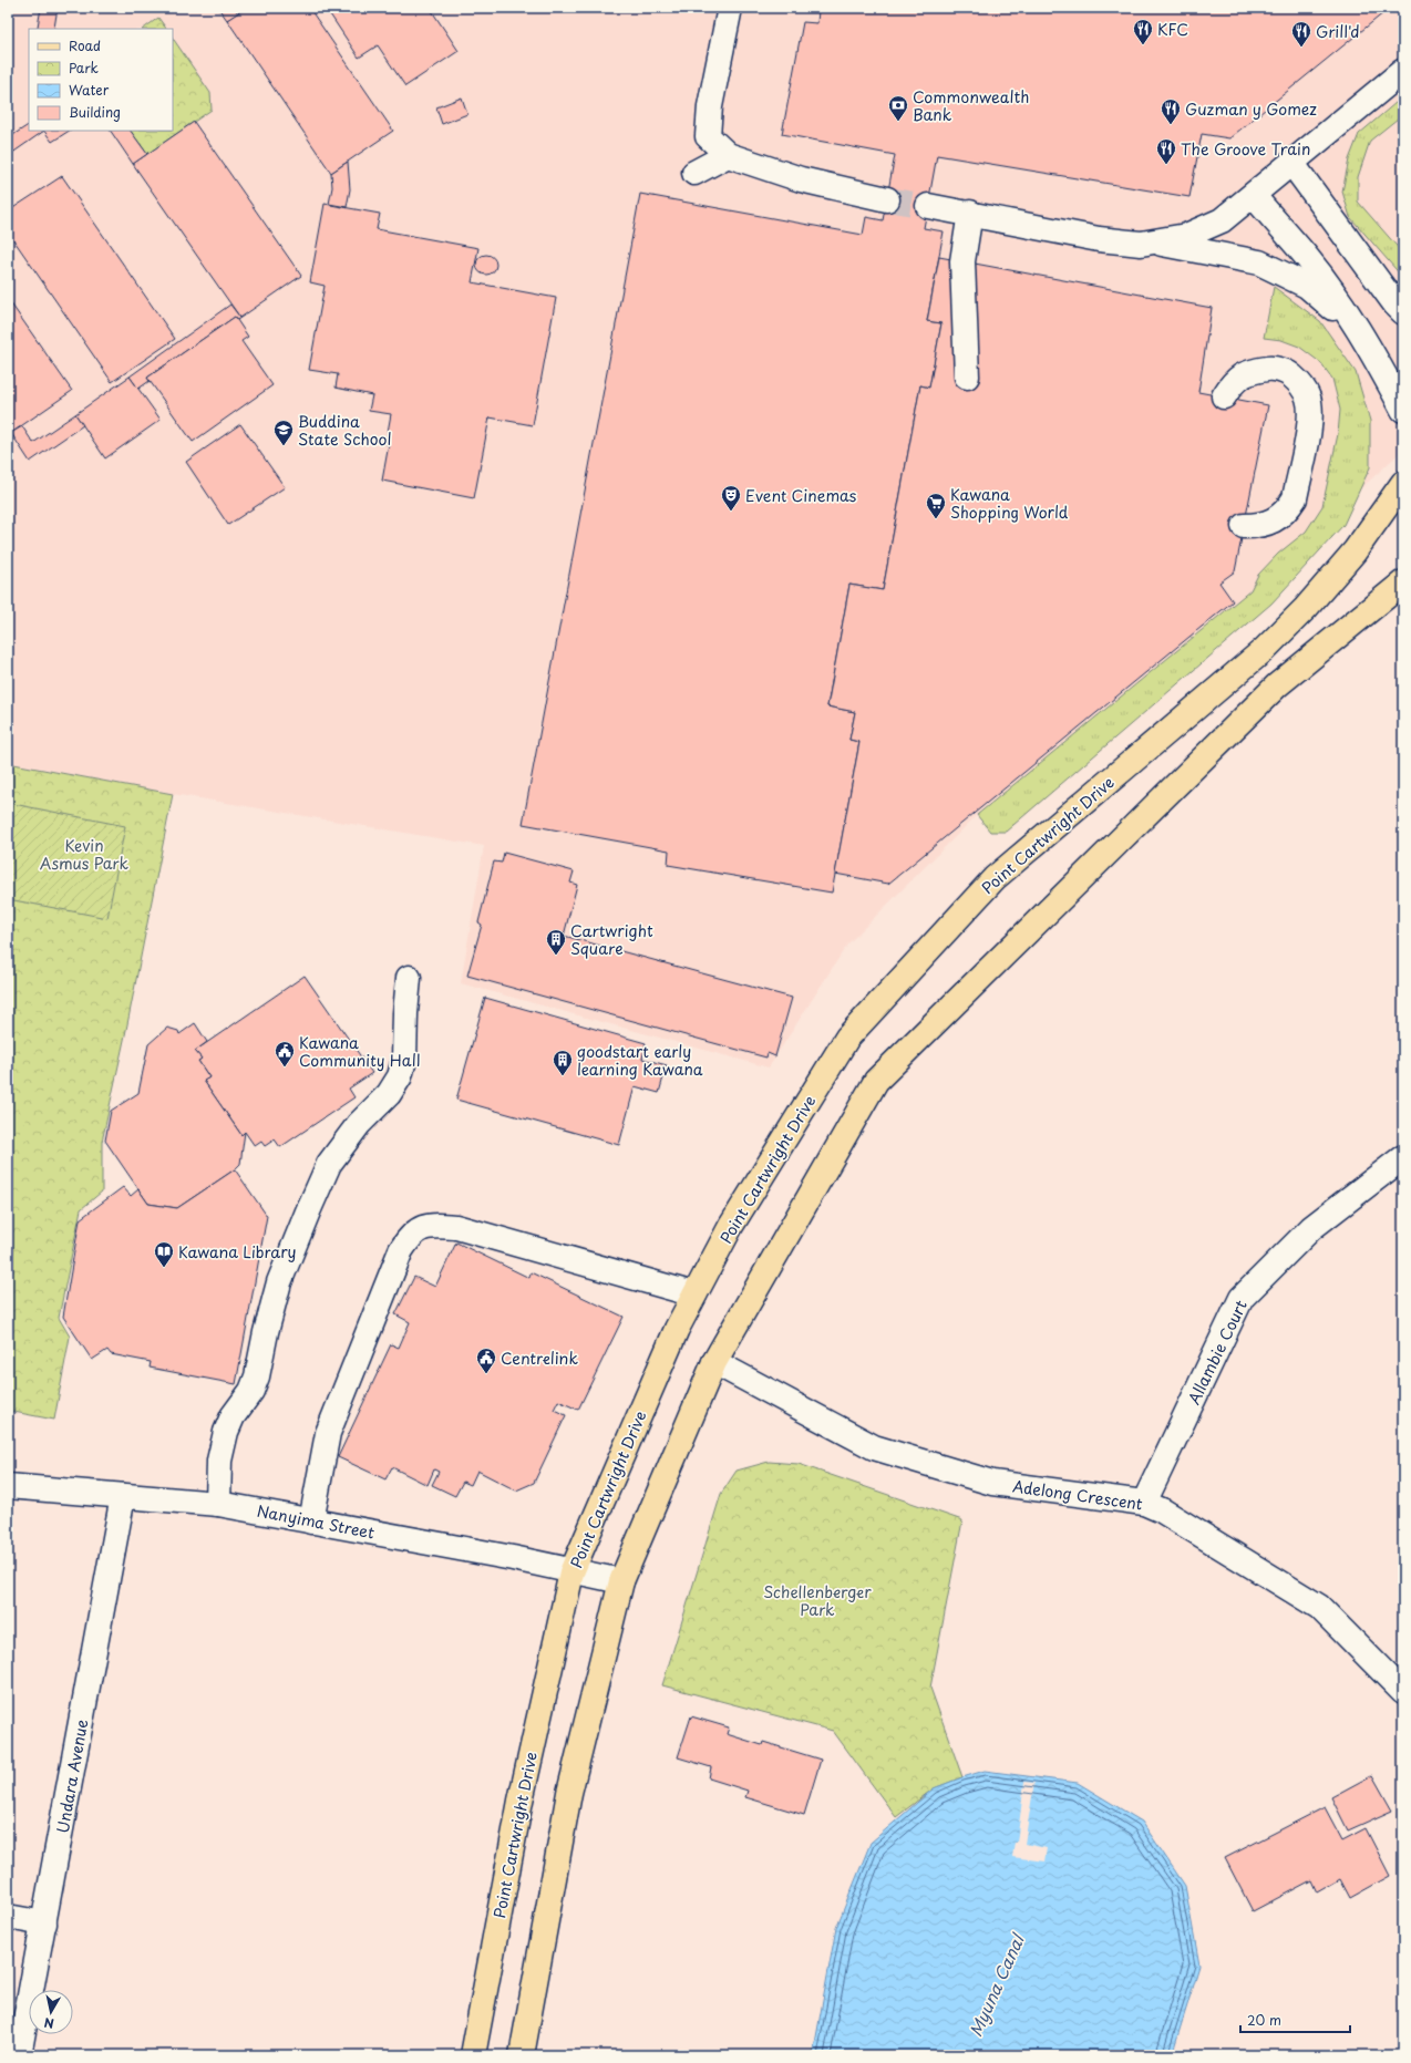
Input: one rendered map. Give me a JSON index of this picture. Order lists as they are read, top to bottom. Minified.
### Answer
{"streets":{"main road":["Point Cartwright Drive"],"street":["Allambie Court","Adelong Crescent","Nanyima Street","Undara Avenue"]},"crossings":[["Point Cartwright Drive","Nanyima Street"],["Allambie Court","Adelong Crescent"],["Nanyima Street","Undara Avenue"]],"water":["Myuna Canal"],"parks":["Kevin Asmus Park","Schellenberger Park"],"places":{"restaurant":["KFC","Grill'd","Guzman y Gomez","The Groove Train"],"bank":["Commonwealth Bank"],"school or university":["Buddina State School"],"theatre":["Event Cinemas"],"supermarket":["Kawana Shopping World"],"building":["Cartwright Square","goodstart early learning Kawana"],"public building":["Kawana Community Hall","Centrelink"],"library":["Kawana Library"]},"legend":["Road","Park","Water","Building"],"scale_bar":"20 m","north":"bottom"}
